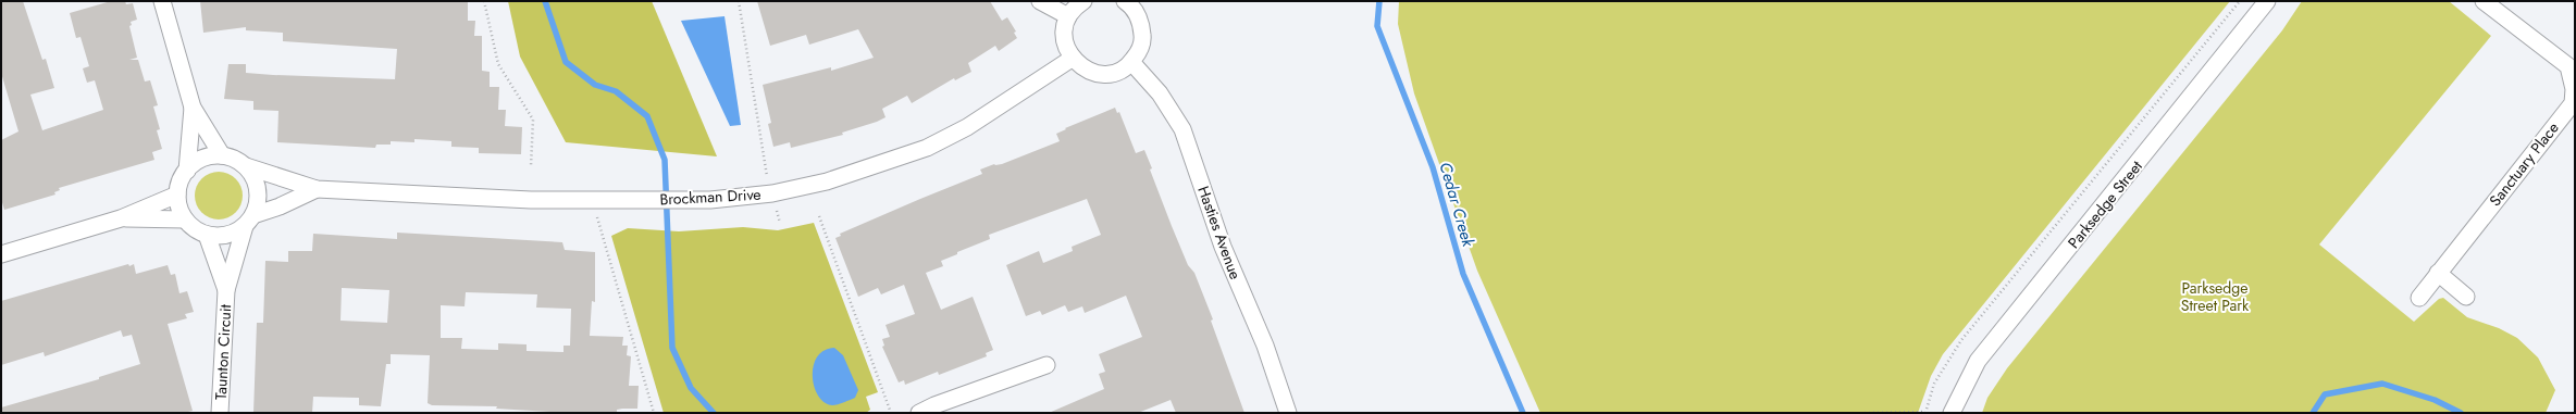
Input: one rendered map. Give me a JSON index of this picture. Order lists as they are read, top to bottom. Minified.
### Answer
{"streets":{"street":["Sanctuary Place","Brockman Drive","Parksedge Street","Hasties Avenue","Taunton Circuit"]},"crossings":[["Brockman Drive","Taunton Circuit"]],"water":["Cedar Creek"],"parks":["Parksedge Street Park"]}
